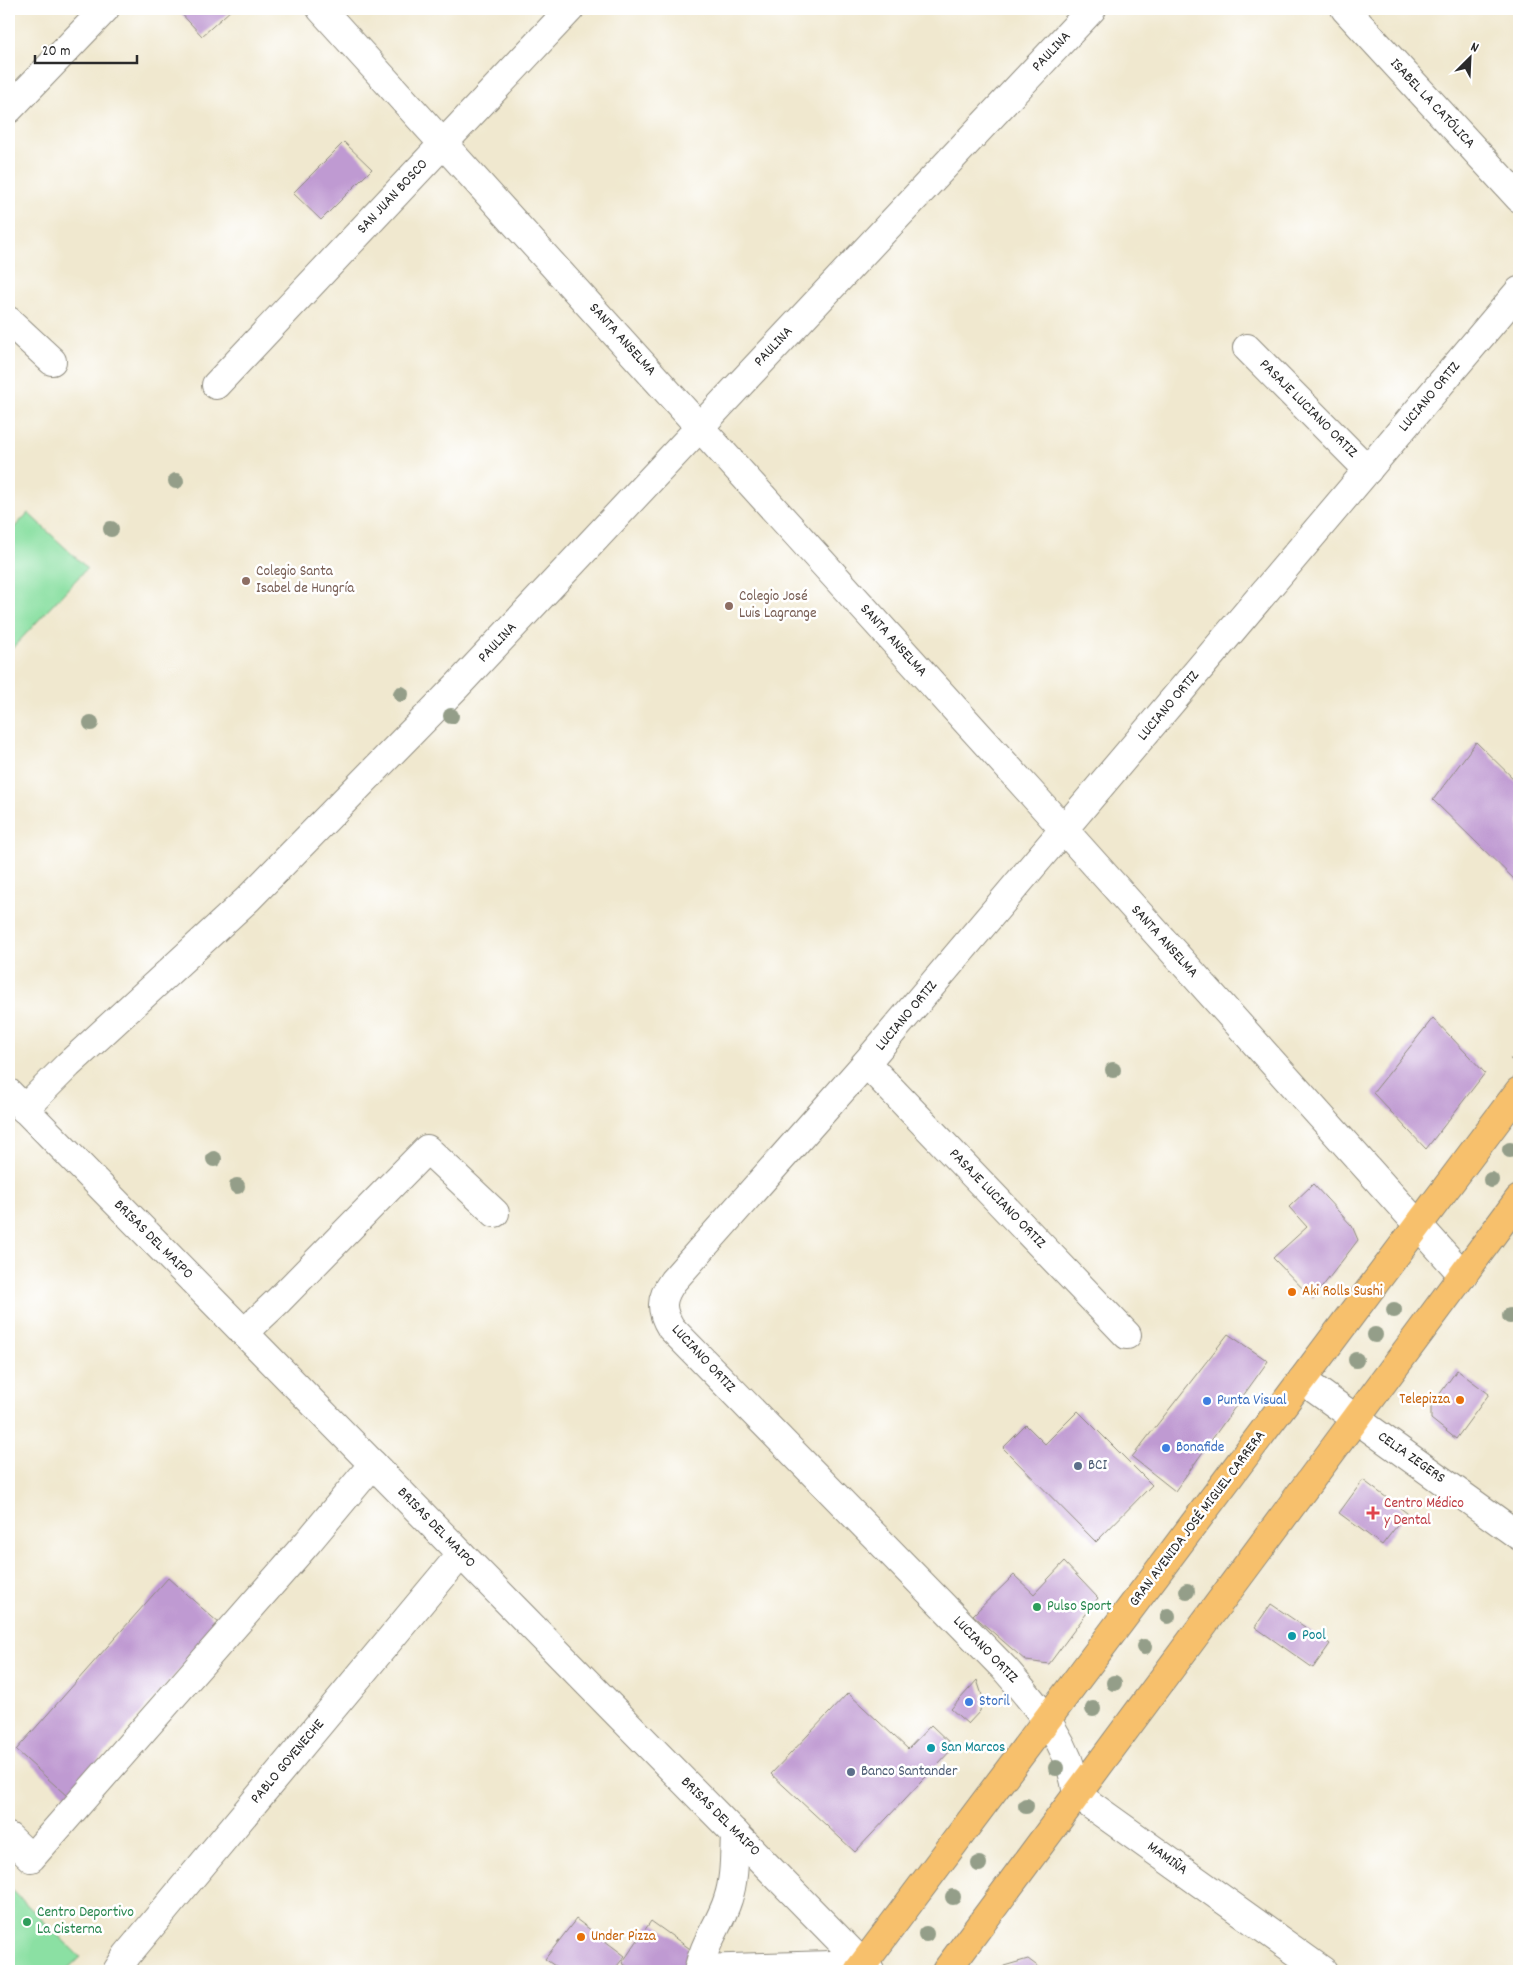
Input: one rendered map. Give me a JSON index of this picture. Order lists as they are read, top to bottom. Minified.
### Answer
{"streets":{"main road":["GRAN AVENIDA JOSÉ MIGUEL CARRERA"],"street":["PAULINA","ISABEL LA CATÓLICA","SAN JUAN BOSCO","SANTA ANSELMA","LUCIANO ORTIZ","PASAJE LUCIANO ORTIZ","BRISAS DEL MAIPO","CELIA ZEGERS","PABLO GOYENECHE","MAMIÑA"]},"crossings":[["PAULINA","SANTA ANSELMA"],["PAULINA","BRISAS DEL MAIPO"],["SAN JUAN BOSCO","SANTA ANSELMA"],["SANTA ANSELMA","LUCIANO ORTIZ"],["SANTA ANSELMA","GRAN AVENIDA JOSÉ MIGUEL CARRERA"],["LUCIANO ORTIZ","PASAJE LUCIANO ORTIZ"],["LUCIANO ORTIZ","GRAN AVENIDA JOSÉ MIGUEL CARRERA"],["BRISAS DEL MAIPO","GRAN AVENIDA JOSÉ MIGUEL CARRERA"],["BRISAS DEL MAIPO","PABLO GOYENECHE"],["CELIA ZEGERS","GRAN AVENIDA JOSÉ MIGUEL CARRERA"]],"places":{"other":["Colegio Santa Isabel de Hungría","Colegio José Luis Lagrange","Aki Rolls Sushi","Telepizza","Punta Visual","Bonafide","BCI","Pulso Sport","Pool","Storil","San Marcos","Banco Santander","Centro Deportivo La Cisterna","Under Pizza"],"health":["Centro Médico y Dental"]},"scale_bar":"20 m","north":"top right"}
